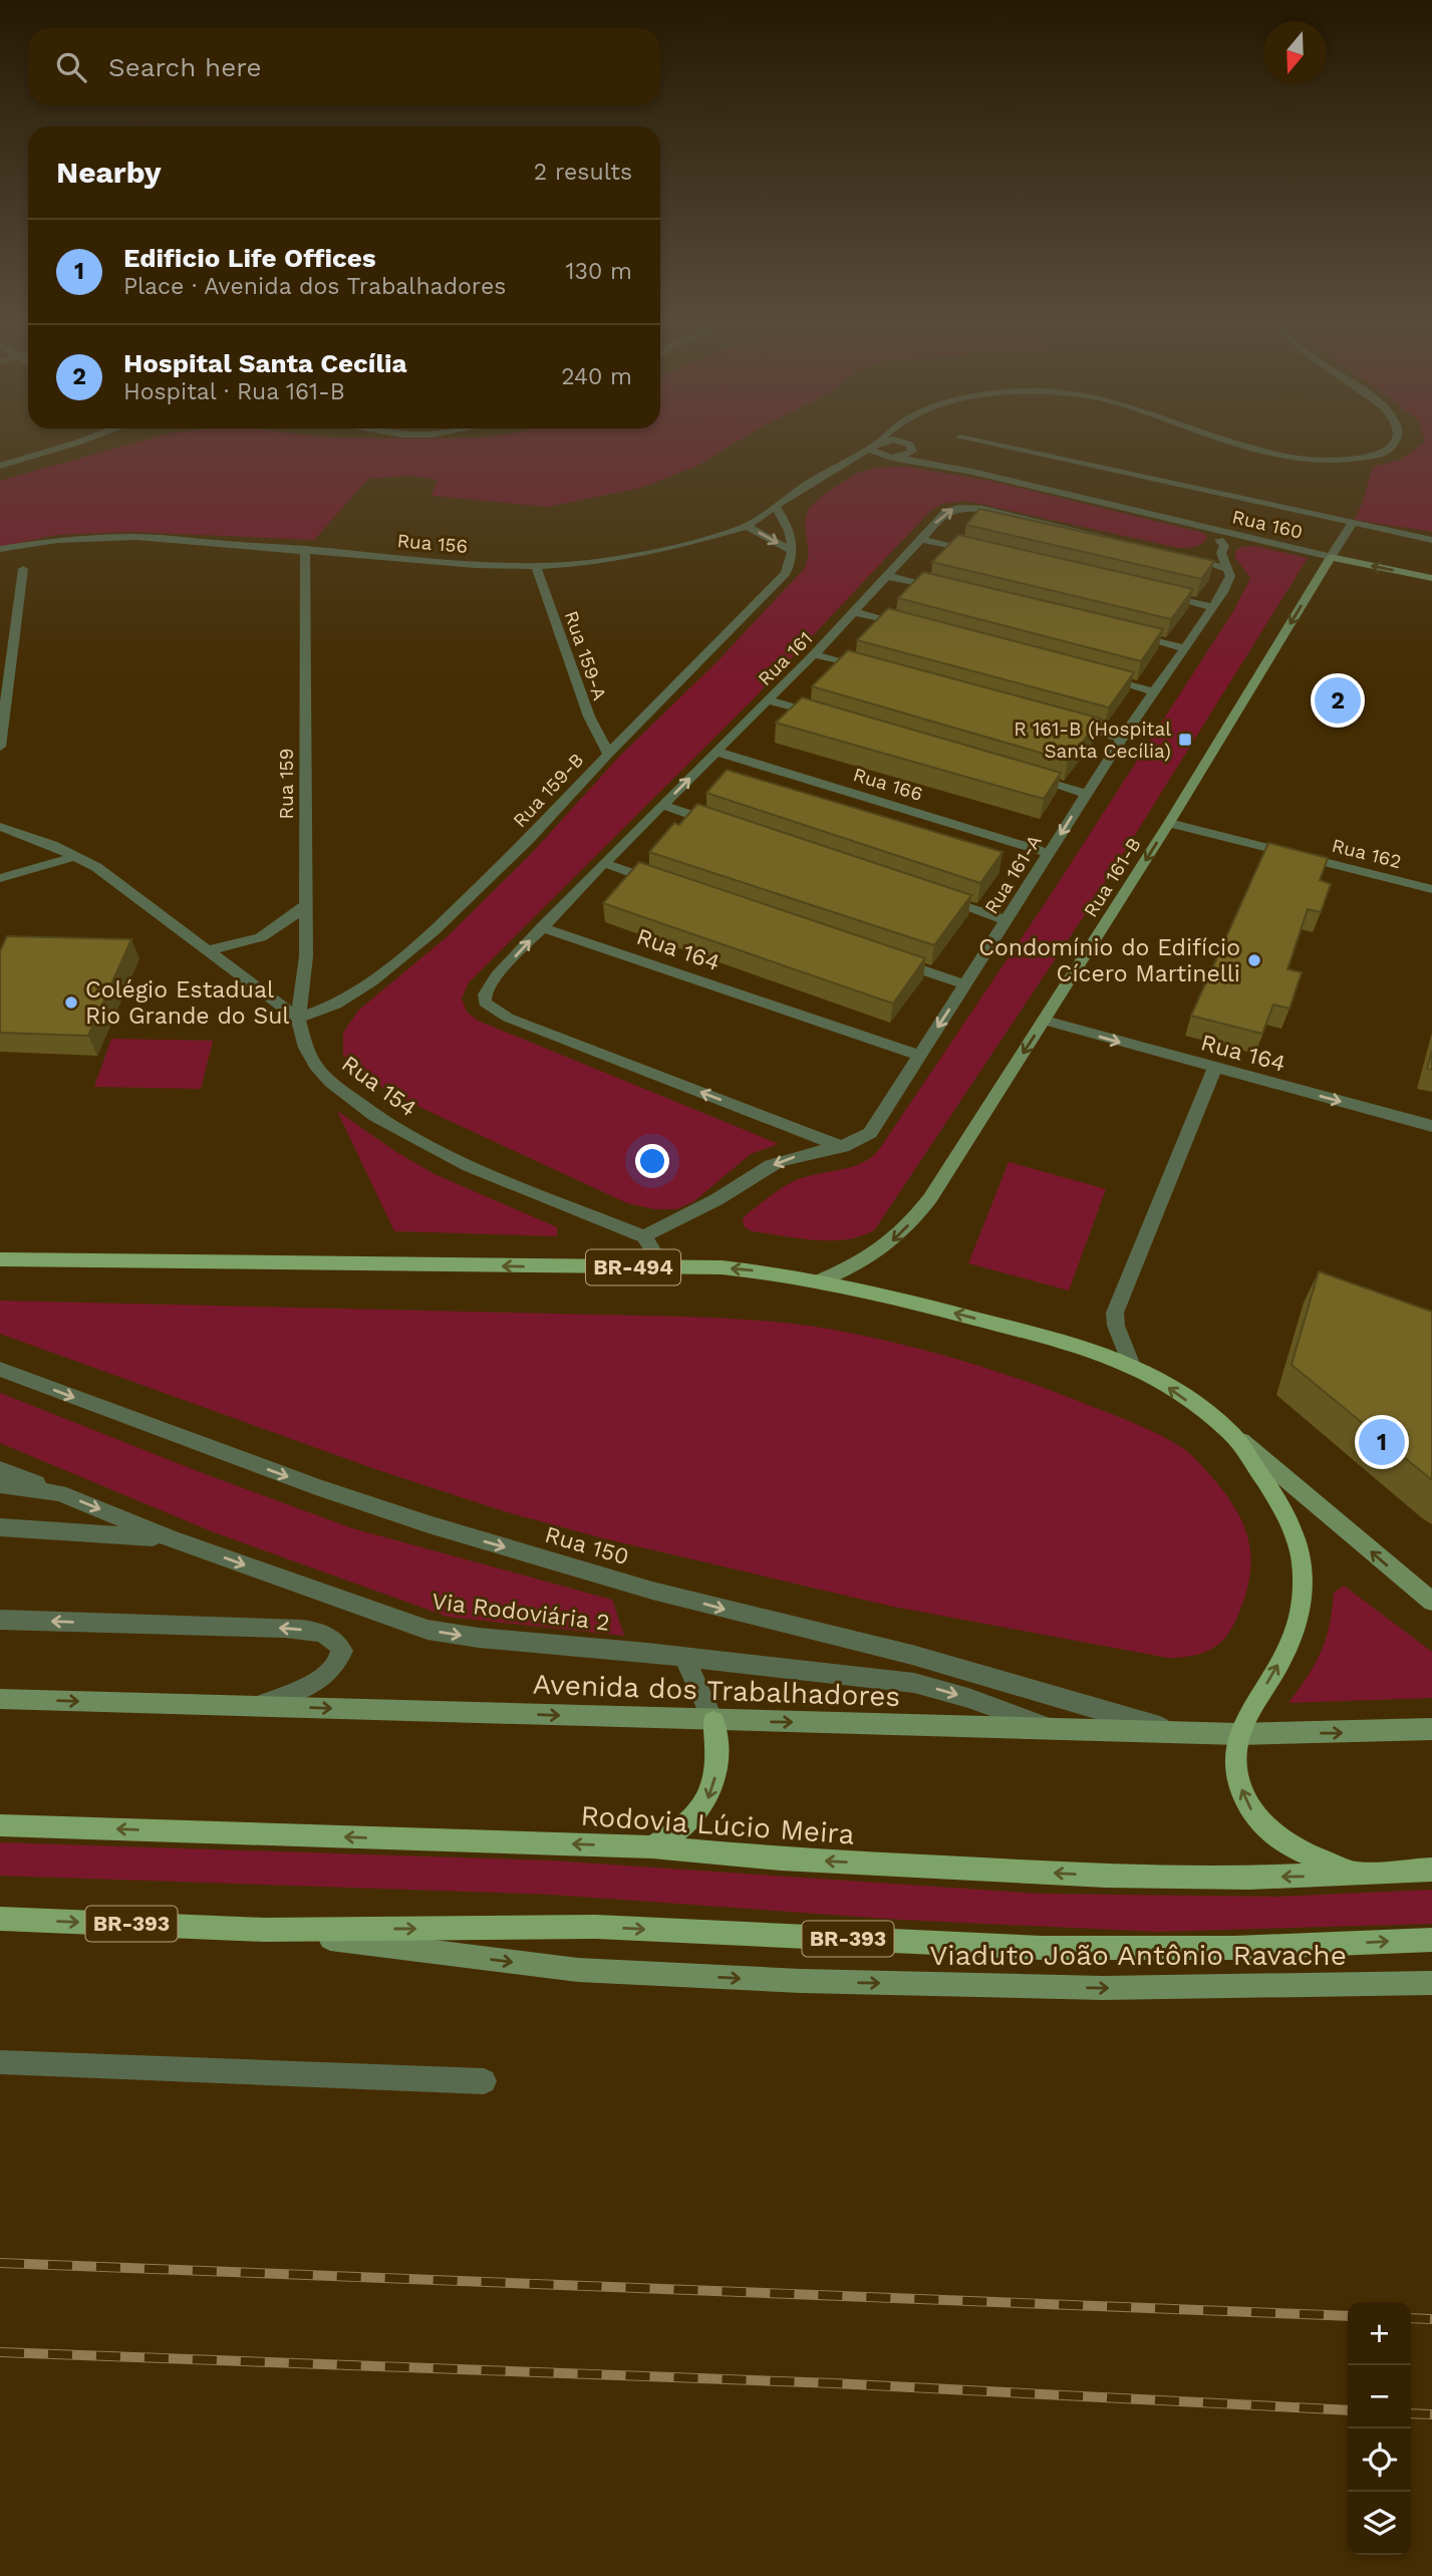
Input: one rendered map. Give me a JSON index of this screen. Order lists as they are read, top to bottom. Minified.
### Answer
{"streets":{"main road":["BR-494","Rodovia Lúcio Meira","BR-393"],"street":["Rua 160","Rua 156","Rua 159-A","Rua 161","Rua 159","Rua 166","Rua 159-B","Rua 162","Rua 161-A","Rua 161-B","Rua 164","Rua 154","Rua 150","Via Rodoviária 2","Avenida dos Trabalhadores","Viaduto João Antônio Ravache"]},"crossings":[["Rua 160","Rua 156"],["Rua 160","Rua 161-B"],["Rua 156","Rua 159-A"],["Rua 156","Rua 159"],["Rua 159-A","Rua 159-B"],["Rua 161","Rua 166"],["Rua 161","Rua 161-A"],["Rua 161","Rua 164"],["Rua 159","Rua 159-B"],["Rua 159","Rua 154"],["Rua 166","Rua 161-A"],["Rua 159-B","Rua 154"],["Rua 162","Rua 161-B"],["Rua 161-A","Rua 164"],["Rua 161-A","Rua 154"],["Rua 161-B","Rua 164"],["Rua 161-B","BR-494"],["Rua 150","Avenida dos Trabalhadores"],["Via Rodoviária 2","Avenida dos Trabalhadores"],["BR-393","Viaduto João Antônio Ravache"]],"one_way":["Rua 161-A","Rua 161-B","Rua 164","Rua 150","Via Rodoviária 2","Avenida dos Trabalhadores","Viaduto João Antônio Ravache"],"places":{"transit":["R 161-B (Hospital Santa Cecília)"],"other":["Condomínio do Edifício Cícero Martinelli","Colégio Estadual Rio Grande do Sul"]},"north":"bottom","page":{"search":"Search here","heading":["Nearby","2 results"],"list":[{"mark":"1","name":"Edificio Life Offices","note":"Place · Avenida dos Trabalhadores","value":"130 m"},{"mark":"2","name":"Hospital Santa Cecília","note":"Hospital · Rua 161-B","value":"240 m"}],"pins":["2","1"],"map_buttons":["+","−"]}}
